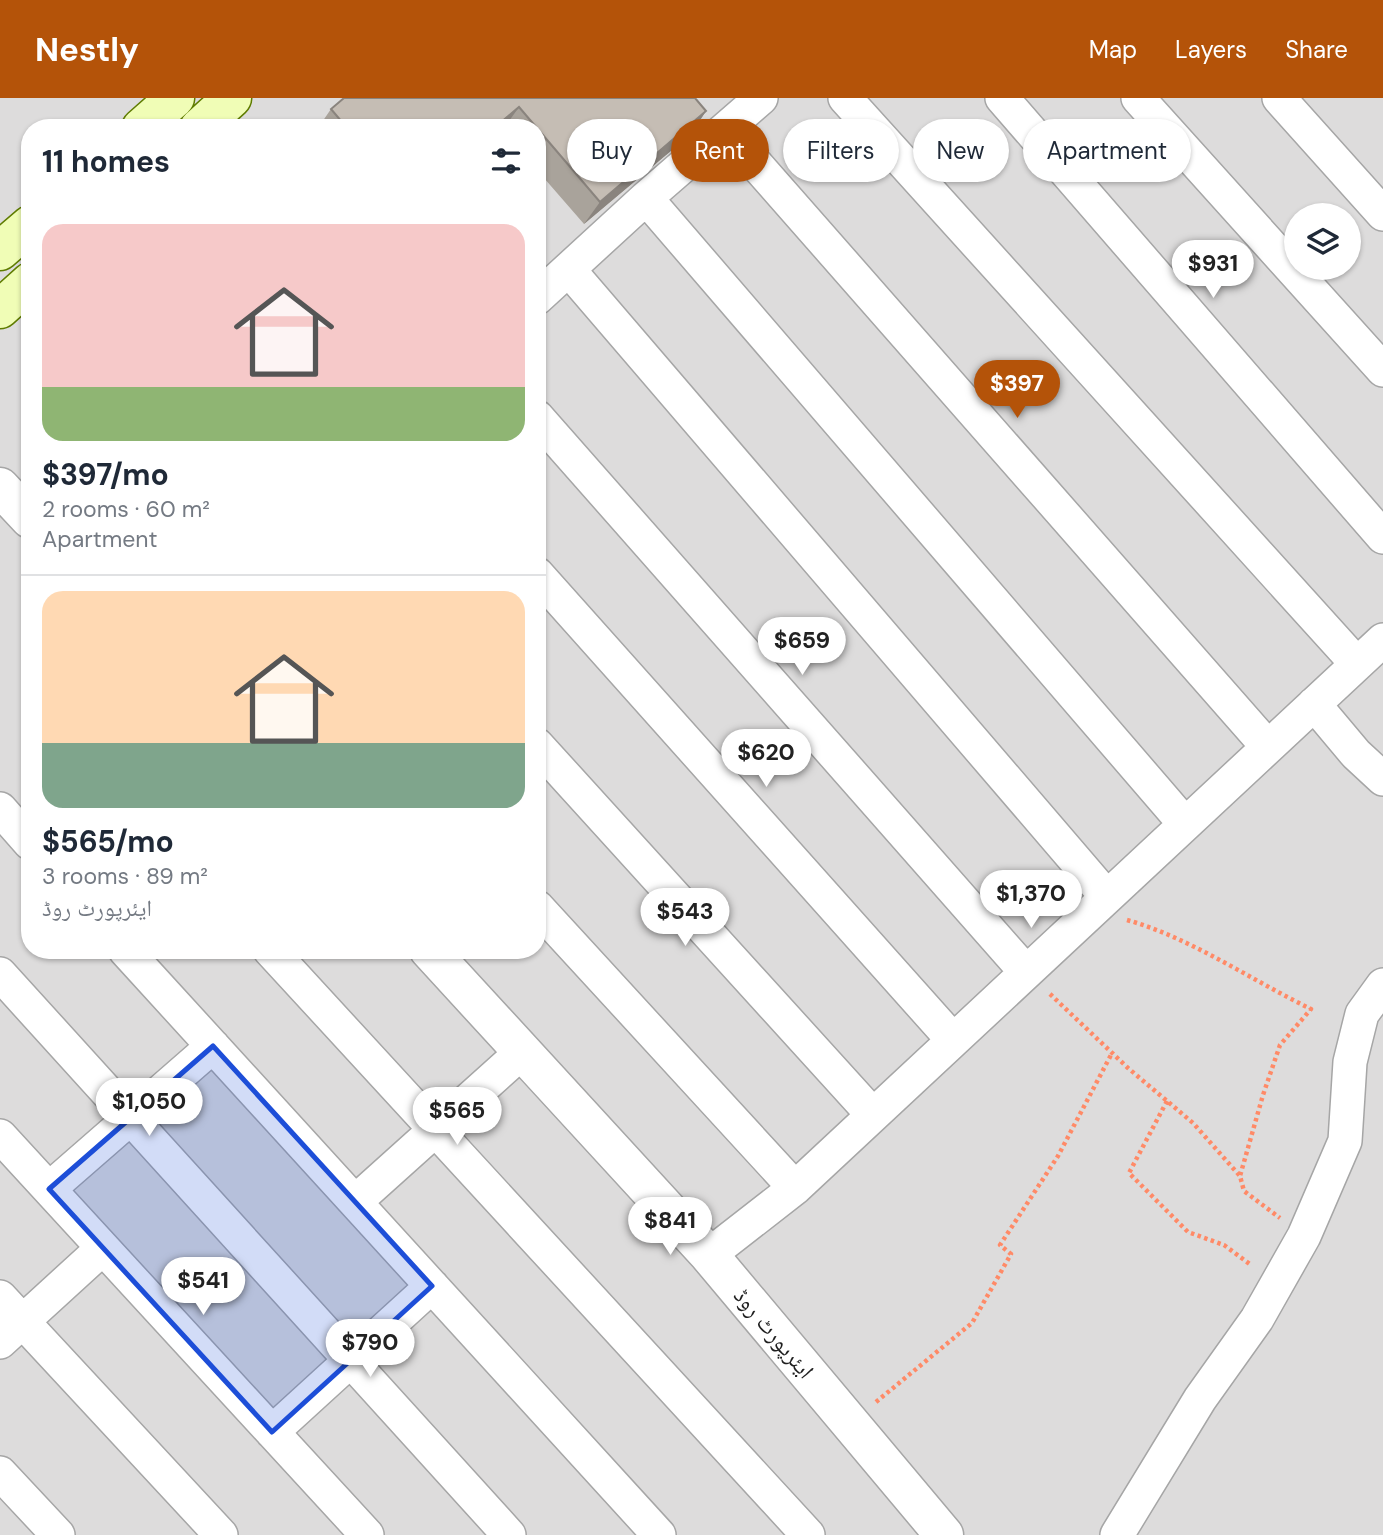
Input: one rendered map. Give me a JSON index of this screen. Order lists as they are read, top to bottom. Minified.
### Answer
{"streets":{"street":["ایئرپورٹ روڈ"]},"page":{"header":"Nestly","nav":["Map","Layers","Share"],"chip":["Buy","Rent","Filters","New","Apartment"],"heading":"11 homes","list":[{"name":"$397/mo","note":"2 rooms · 60 m² · Apartment"},{"name":"$565/mo","note":"3 rooms · 89 m² · ایئرپورٹ روڈ"}],"price":["$931","$397","$659","$620","$1,370","$543","$1,050","$565","$841","$541","$790"]}}
